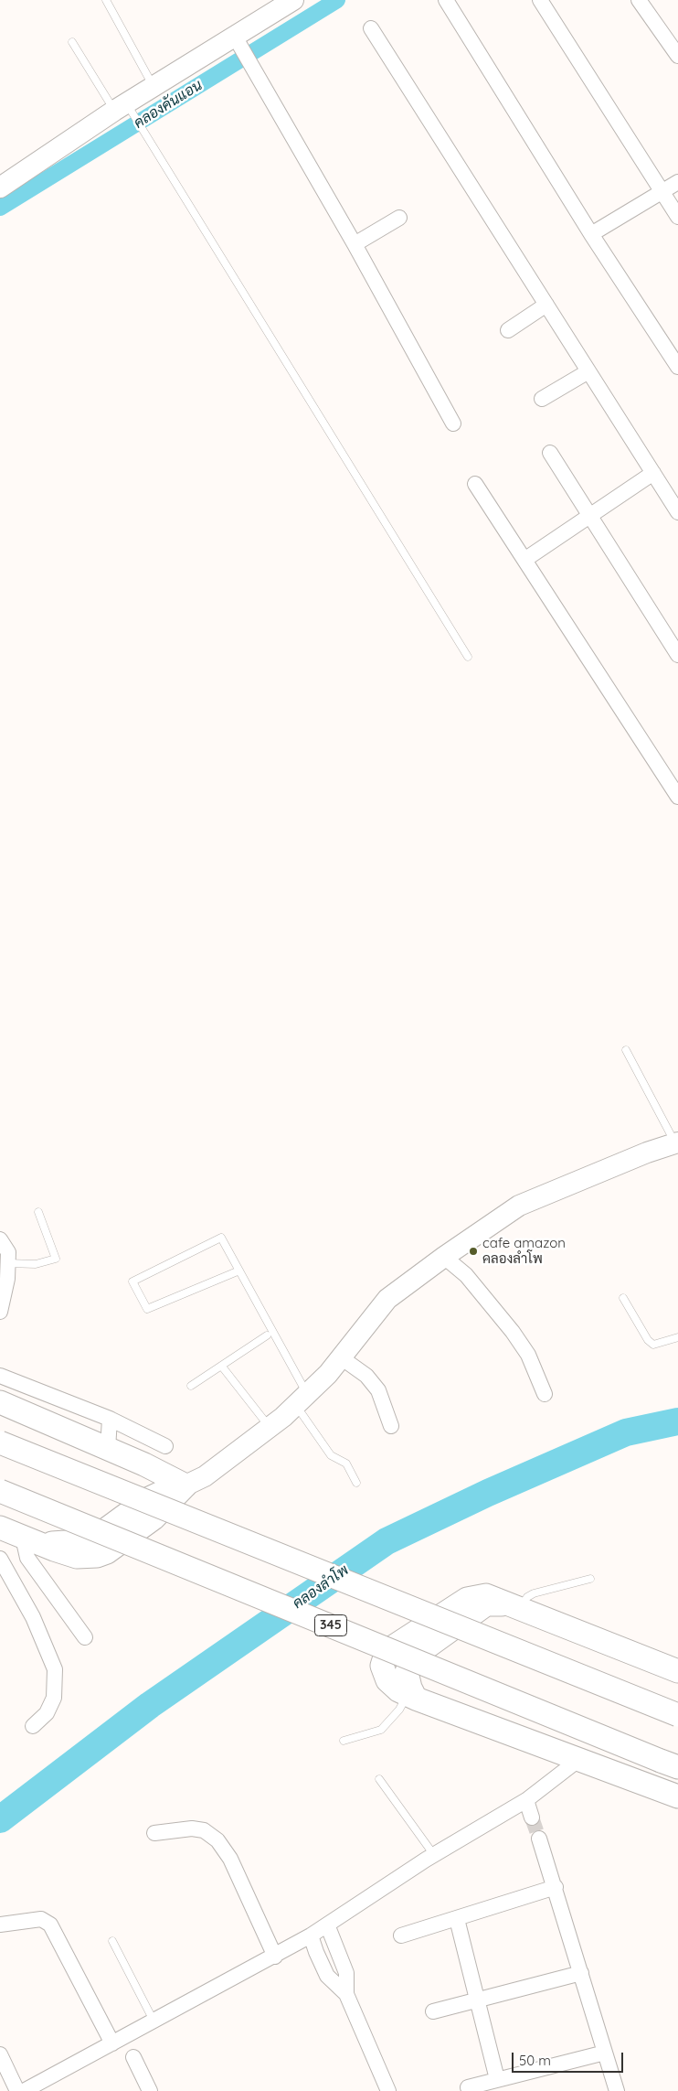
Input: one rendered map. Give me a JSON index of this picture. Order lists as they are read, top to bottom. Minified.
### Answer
{"streets":{"main road":["345"]},"water":["คลองคันแอน","คลองลำโพ"],"places":["cafe amazon คลองลำโพ"],"scale_bar":"50 m"}
